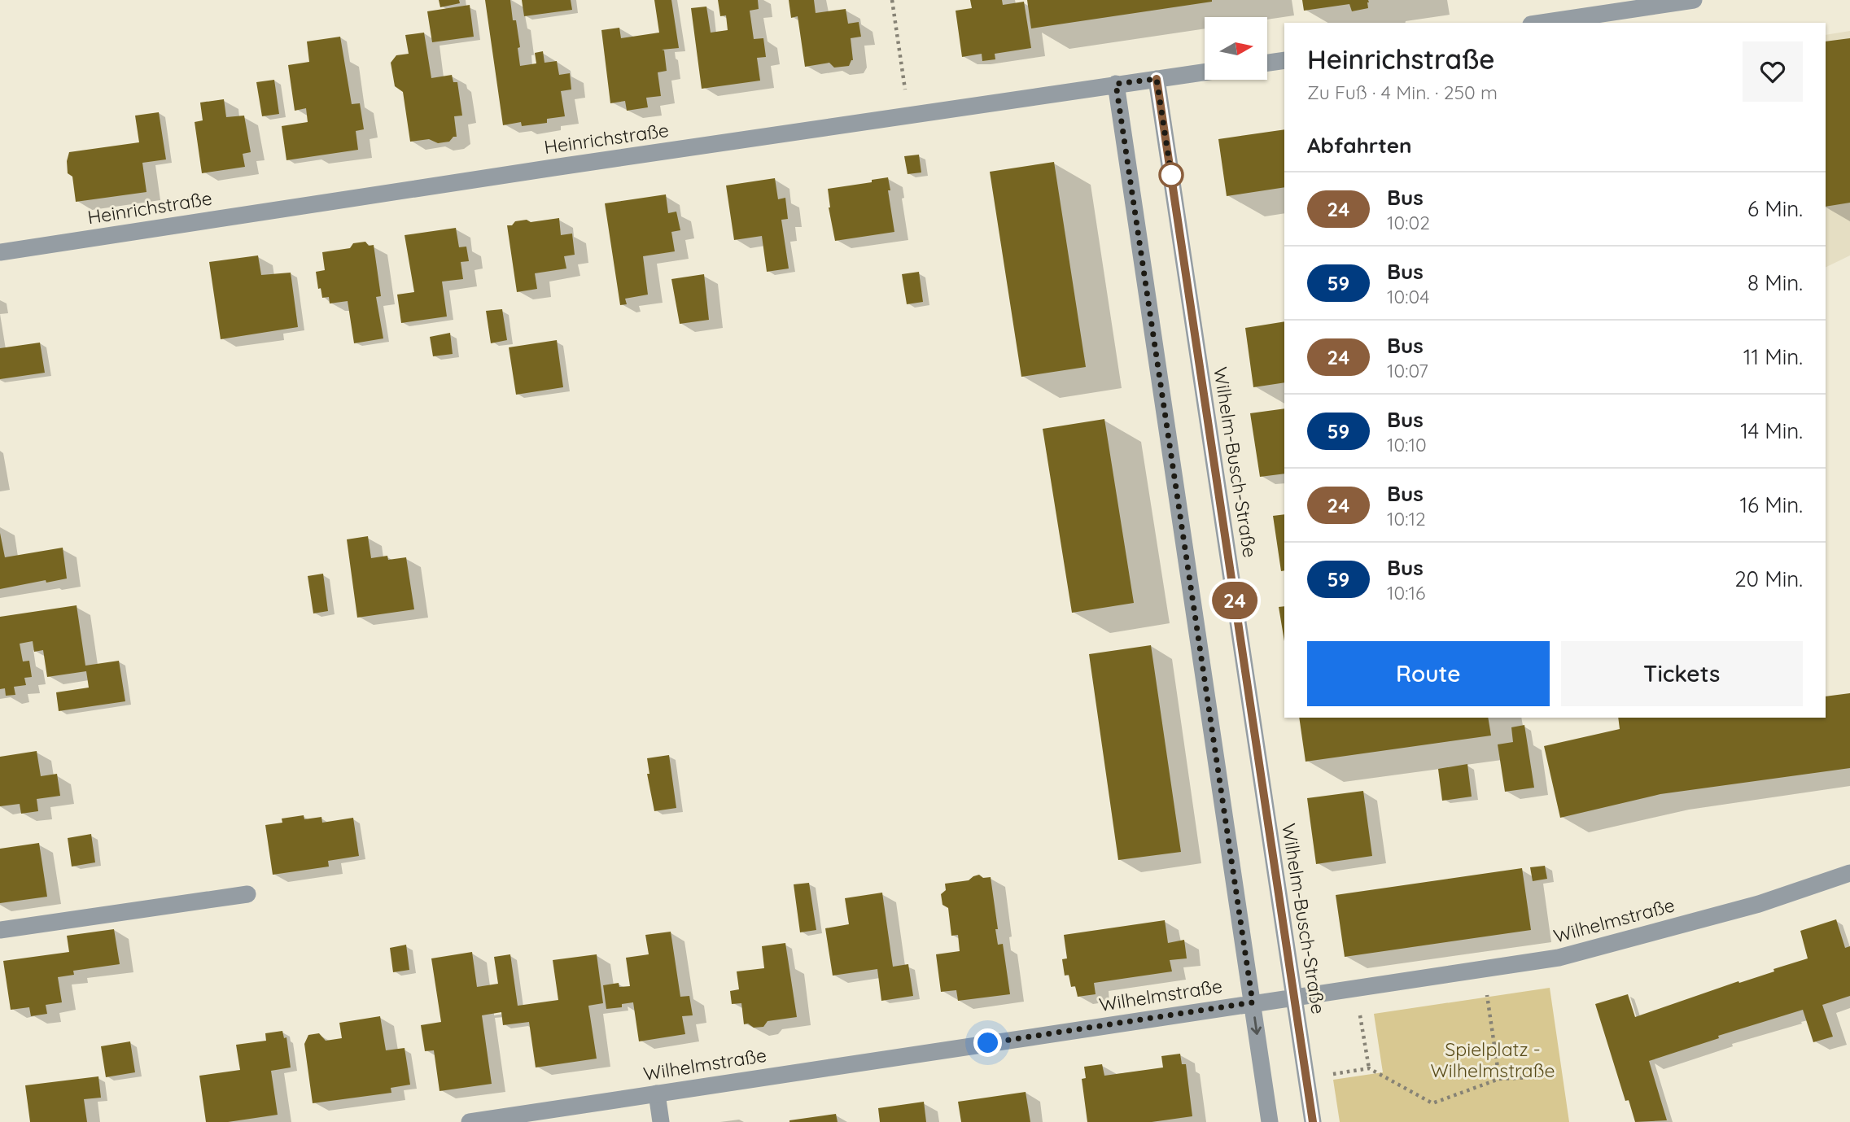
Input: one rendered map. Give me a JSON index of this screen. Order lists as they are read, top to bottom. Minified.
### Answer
{"streets":{"street":["Heinrichstraße","Wilhelm-Busch-Straße","Wilhelmstraße"]},"crossings":[["Heinrichstraße","Wilhelm-Busch-Straße"],["Wilhelm-Busch-Straße","Wilhelmstraße"]],"parks":["Spielplatz - Wilhelmstraße"],"lines":["bus line 24"],"north":"right","page":{"on_map":"24","heading":[["Heinrichstraße","Zu Fuß · 4 Min. · 250 m"],"Abfahrten"],"list":[{"mark":"24","name":"Bus","note":"10:02","value":"6 Min."},{"mark":"59","name":"Bus","note":"10:04","value":"8 Min."},{"mark":"24","name":"Bus","note":"10:07","value":"11 Min."},{"mark":"59","name":"Bus","note":"10:10","value":"14 Min."},{"mark":"24","name":"Bus","note":"10:12","value":"16 Min."},{"mark":"59","name":"Bus","note":"10:16","value":"20 Min."}],"buttons":["Route","Tickets"]}}
